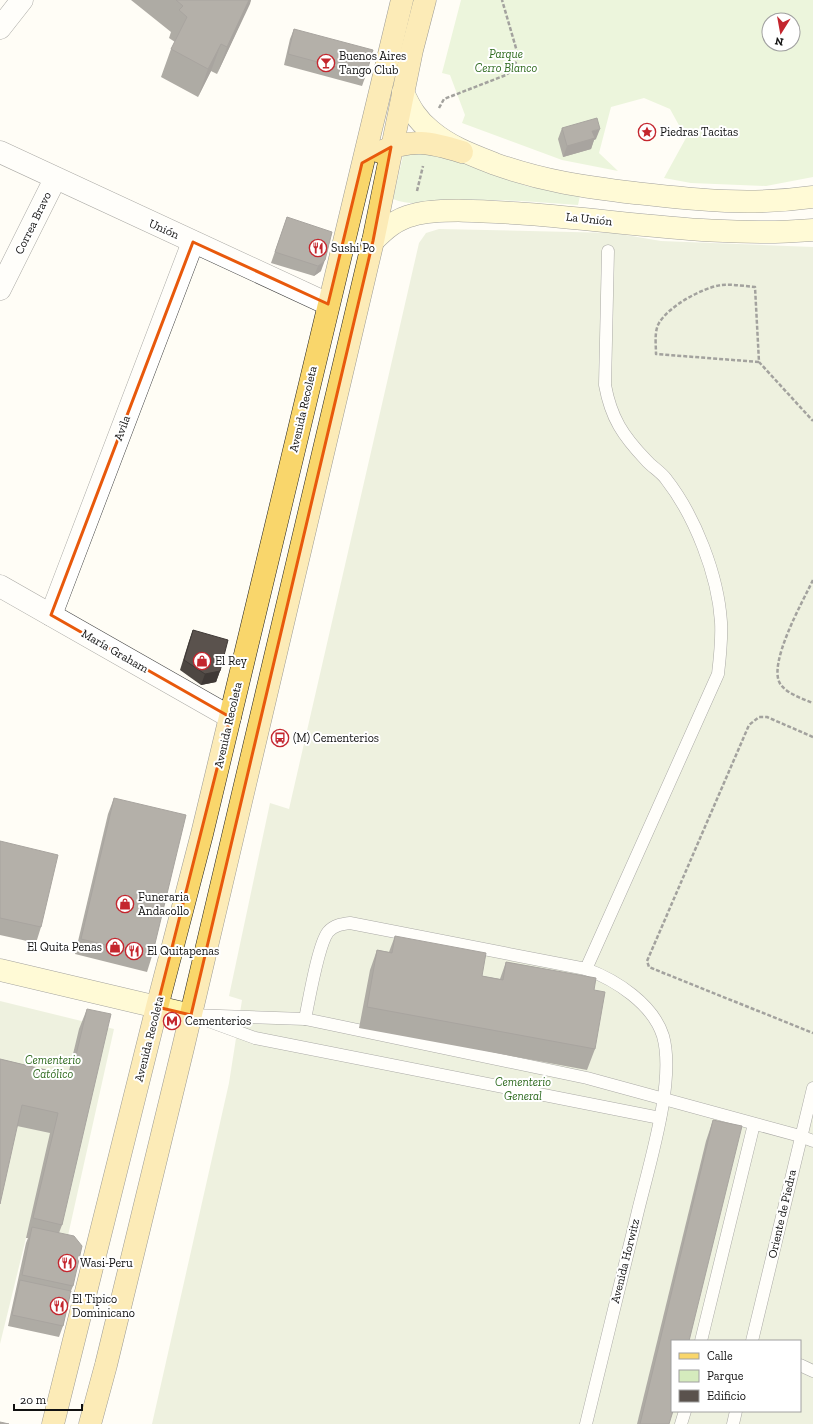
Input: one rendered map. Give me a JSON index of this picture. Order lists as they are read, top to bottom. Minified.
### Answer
{"streets":{"main road":["La Unión","Avenida Recoleta"],"street":["Correa Bravo","Unión","Avila","María Graham"],"lane":["Oriente de Piedra","Avenida Horwitz"]},"crossings":[["Correa Bravo","Unión"],["Unión","Avenida Recoleta"],["Unión","Avila"],["Avenida Recoleta","María Graham"],["Avila","María Graham"]],"parks":["Parque Cerro Blanco","Cementerio Católico","Cementerio General"],"places":{"bar":["Buenos Aires Tango Club"],"place":["Piedras Tacitas"],"restaurant":["Sushi Po","El Quitapenas","Wasi-Peru","El Tipico Dominicano"],"shop":["El Rey","Funeraria Andacollo","El Quita Penas"],"bus stop":["(M) Cementerios"],"metro station":["Cementerios"]},"legend":["Calle","Parque","Edificio"],"scale_bar":"20 m","north":"bottom"}
